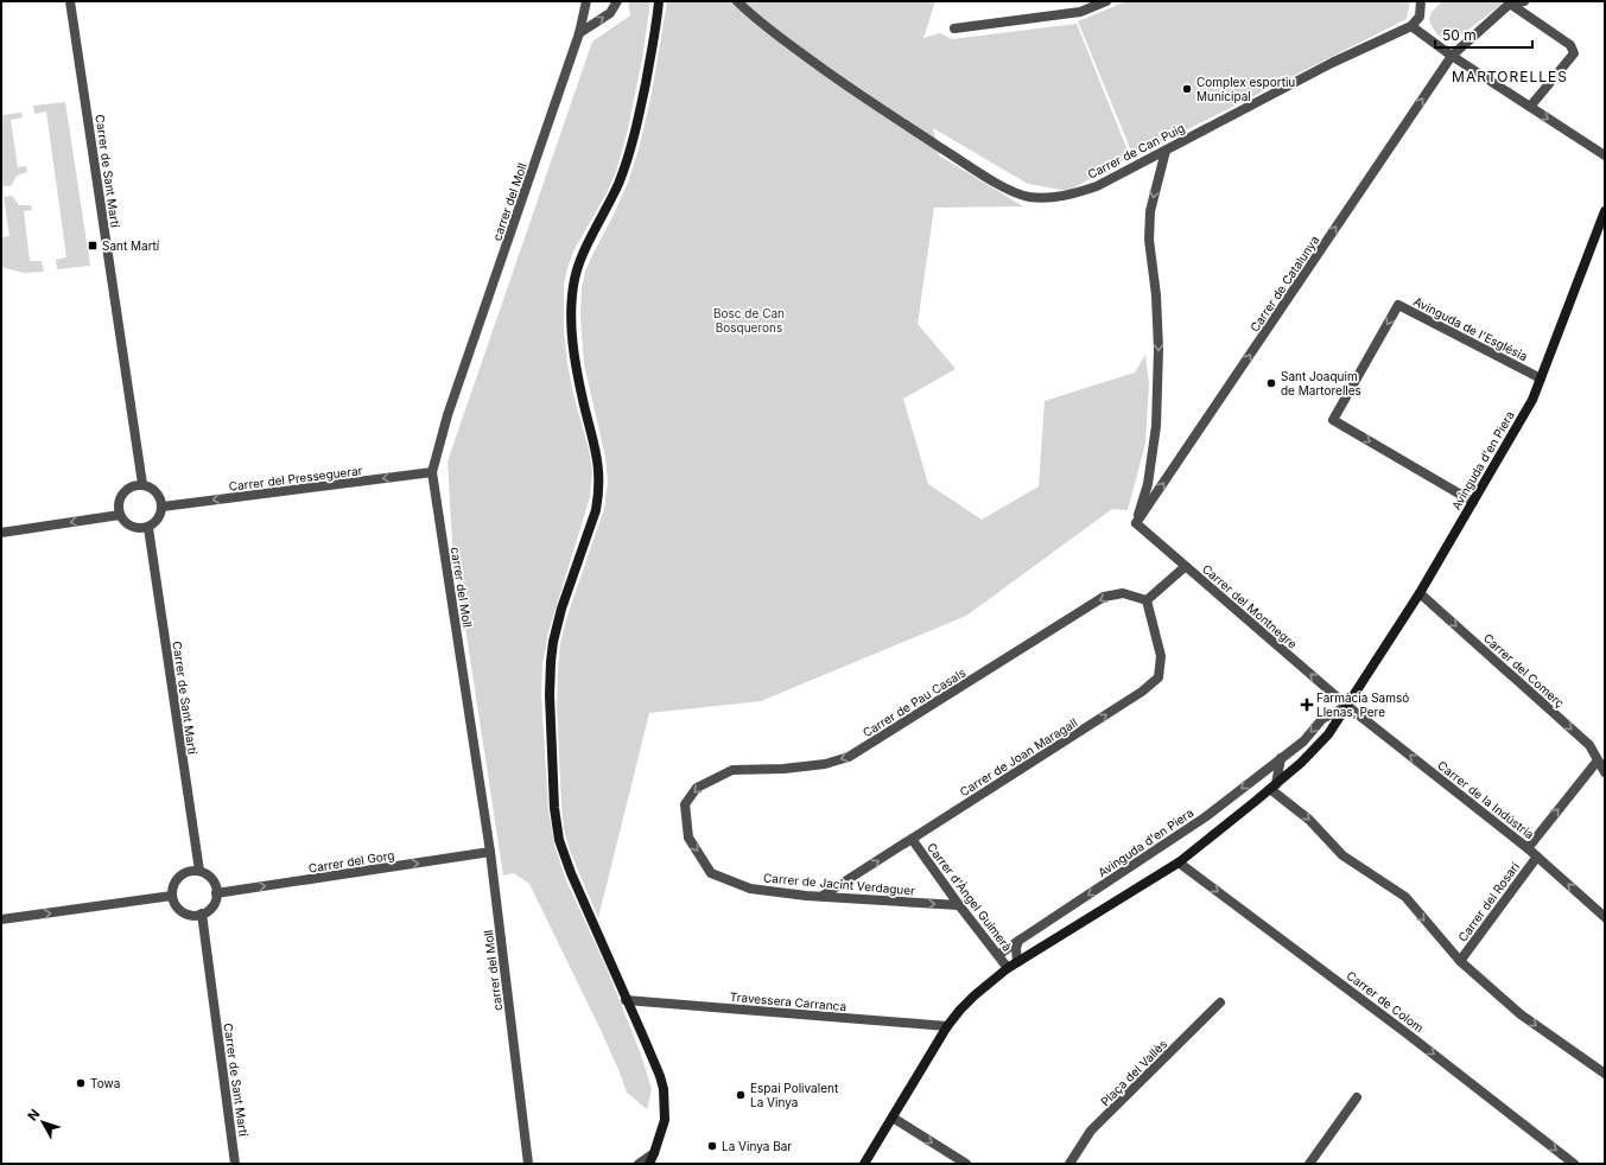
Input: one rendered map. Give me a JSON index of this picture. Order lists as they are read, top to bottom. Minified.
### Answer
{"streets":{"street":["Carrer de Can Puig","Carrer de Sant Martí","carrer del Moll","Carrer de Catalunya","Avinguda de l'Església","Avinguda d'en Piera","Carrer del Presseguerar","Carrer del Montnegre","Carrer del Comerç","Carrer de Pau Casals","Carrer de Joan Maragall","Carrer de la Indústria","Carrer del Gorg","Carrer de Jacint Verdaguer","Carrer d'Àngel Guimerà","Carrer del Rosari","Travessera Carranca","Carrer de Colom","Plaça del Vallès"]},"crossings":[["Carrer de Sant Martí","Carrer del Presseguerar"],["Carrer de Sant Martí","Carrer del Gorg"],["carrer del Moll","Carrer del Presseguerar"],["carrer del Moll","Carrer del Gorg"],["Carrer de Catalunya","Carrer del Montnegre"],["Avinguda de l'Església","Avinguda d'en Piera"],["Avinguda d'en Piera","Carrer del Montnegre"],["Avinguda d'en Piera","Carrer del Comerç"],["Avinguda d'en Piera","Carrer de la Indústria"],["Avinguda d'en Piera","Carrer d'Àngel Guimerà"],["Avinguda d'en Piera","Travessera Carranca"],["Avinguda d'en Piera","Carrer de Colom"],["Carrer del Montnegre","Carrer de la Indústria"],["Carrer de Pau Casals","Carrer de Joan Maragall"],["Carrer de Pau Casals","Carrer de Jacint Verdaguer"],["Carrer de Joan Maragall","Carrer de Jacint Verdaguer"],["Carrer de Joan Maragall","Carrer d'Àngel Guimerà"],["Carrer de la Indústria","Carrer del Rosari"],["Carrer de Jacint Verdaguer","Carrer d'Àngel Guimerà"]],"one_way":["Carrer de Catalunya","Carrer del Presseguerar","Carrer del Montnegre","Carrer del Comerç","Carrer de Pau Casals","Carrer de Joan Maragall","Carrer de la Indústria","Carrer del Gorg","Carrer de Jacint Verdaguer","Carrer de Colom"],"districts":["MARTORELLES"],"parks":["Bosc de Can Bosquerons"],"places":{"other":["Complex esportiu Municipal","Sant Joaquim de Martorelles","Towa","Espai Polivalent La Vinya","La Vinya Bar"],"transit":["Sant Martí"],"health":["Farmàcia Samsó Llenas, Pere"]},"scale_bar":"50 m","north":"top left"}
